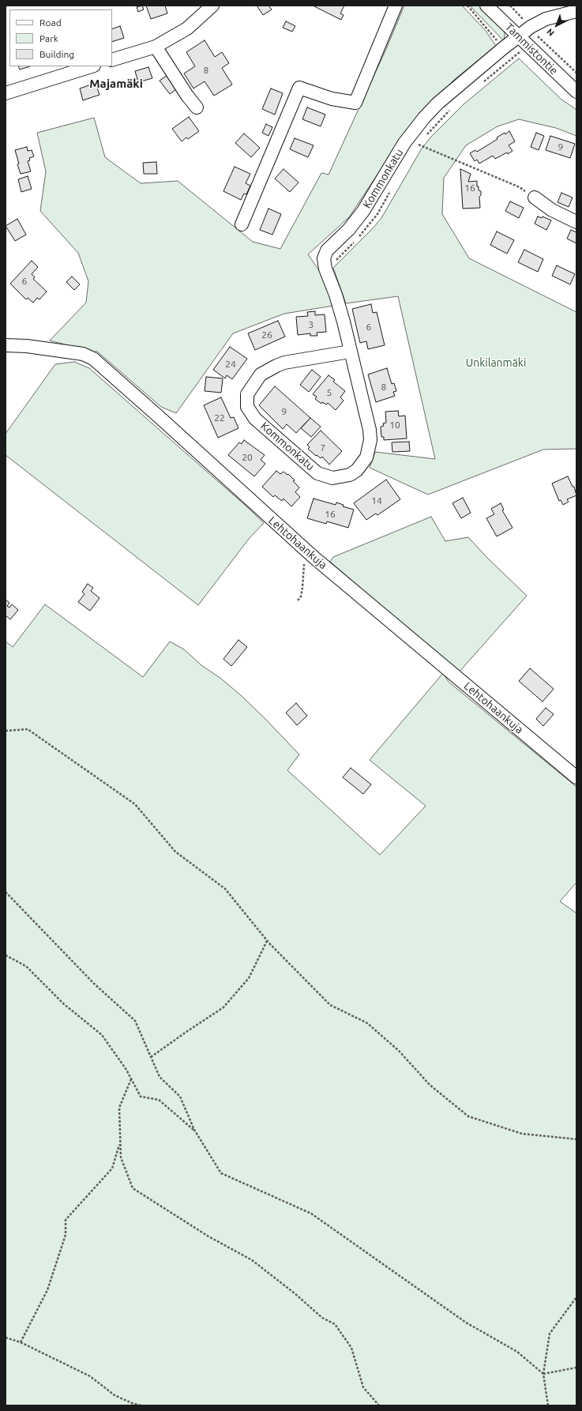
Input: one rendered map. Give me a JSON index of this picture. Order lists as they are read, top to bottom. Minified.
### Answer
{"streets":{"street":["Tammistontie","Kommonkatu","Lehtohaankuja"]},"crossings":[["Tammistontie","Kommonkatu"]],"districts":["Majamäki"],"parks":["Unkilanmäki"],"house_numbers":["8","9","16","6","3","6","26","24","8","5","9","22","10","7","20","14","16"],"legend":["Road","Park","Building"],"north":"bottom left"}
